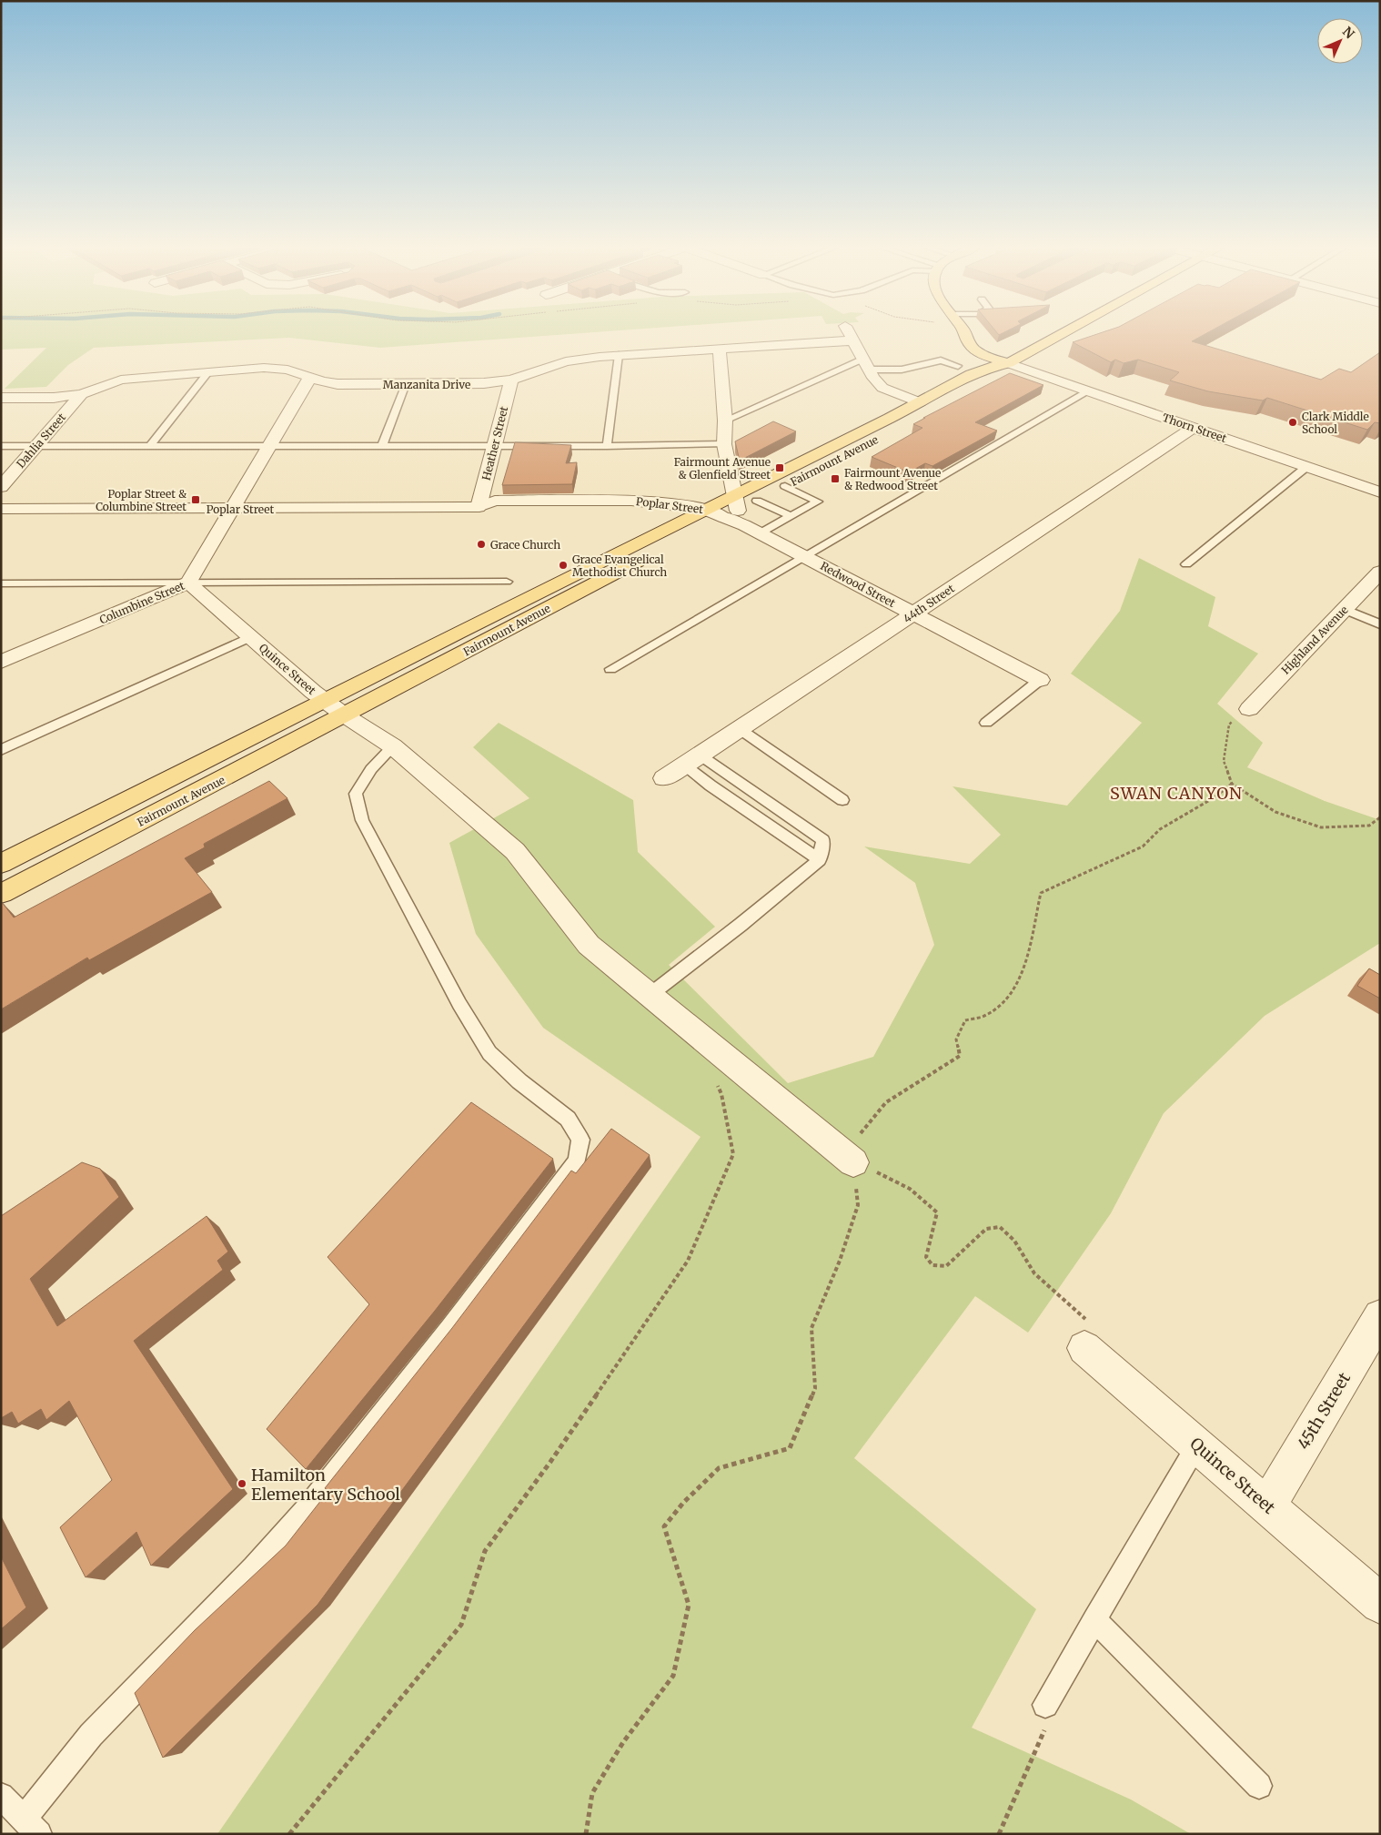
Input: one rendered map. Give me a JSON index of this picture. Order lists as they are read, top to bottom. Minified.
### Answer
{"streets":{"main road":["Fairmount Avenue"],"street":["Manzanita Drive","Thorn Street","Dahlia Street","Heather Street","Poplar Street","Redwood Street","Columbine Street","44th Street","Highland Avenue","Quince Street","45th Street"]},"crossings":[["Manzanita Drive","Dahlia Street"],["Manzanita Drive","Heather Street"],["Manzanita Drive","Columbine Street"],["Thorn Street","Fairmount Avenue"],["Thorn Street","44th Street"],["Heather Street","Poplar Street"],["Fairmount Avenue","Poplar Street"],["Fairmount Avenue","Redwood Street"],["Fairmount Avenue","Quince Street"],["Poplar Street","Redwood Street"],["Poplar Street","Columbine Street"],["Redwood Street","44th Street"],["Columbine Street","Quince Street"],["Quince Street","45th Street"]],"districts":["SWAN CANYON"],"places":{"other":["Clark Middle School","Grace Church","Grace Evangelical Methodist Church","Hamilton Elementary School"],"transit":["Fairmount Avenue & Glenfield Street","Fairmount Avenue & Redwood Street","Poplar Street & Columbine Street"]},"north":"top right"}
